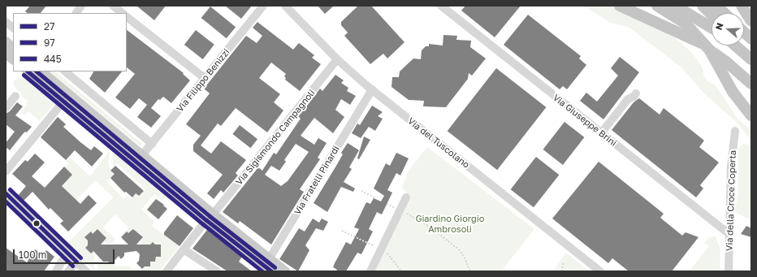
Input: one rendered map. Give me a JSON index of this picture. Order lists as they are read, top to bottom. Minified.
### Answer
{"streets":{"street":["Via Filippo Benizzi","Via Giuseppe Brini","Via Sigismondo Campagnoli","Via del Tuscolano","Via Fratelli Pinardi","Via della Croce Coperta"]},"crossings":[["Via Giuseppe Brini","Via della Croce Coperta"],["Via Sigismondo Campagnoli","Via del Tuscolano"],["Via del Tuscolano","Via Fratelli Pinardi"]],"parks":["Giardino Giorgio Ambrosoli"],"lines":["transit line 27","transit line 445","transit line 97"],"legend":["27","97","445"],"scale_bar":"100 m","north":"left"}
